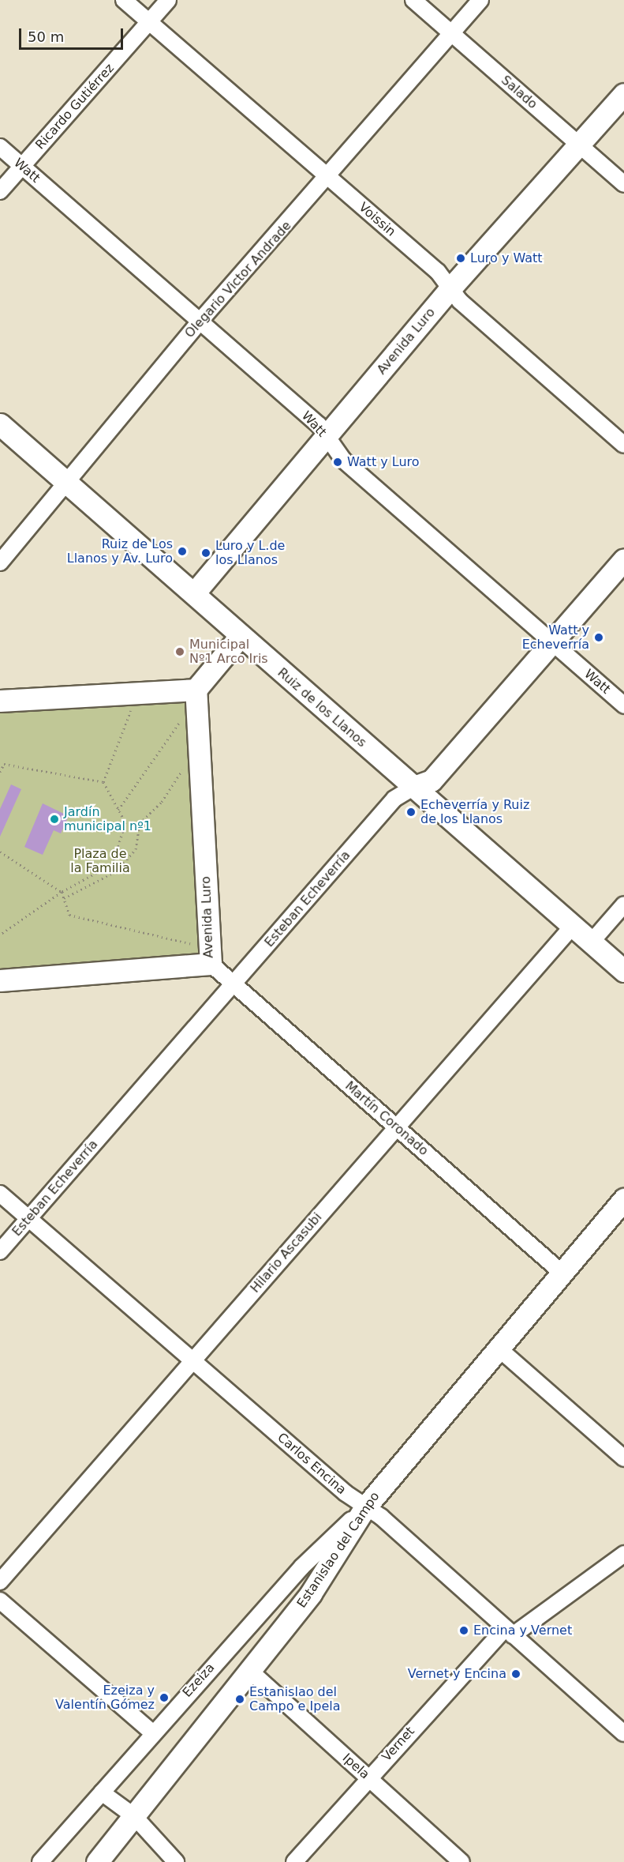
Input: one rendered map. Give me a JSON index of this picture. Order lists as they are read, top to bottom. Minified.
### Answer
{"streets":{"street":["Salado","Ricardo Gutiérrez","Watt","Voissin","Olegario Victor Andrade","Avenida Luro","Ruiz de los Llanos","Esteban Echeverría","Martín Coronado","Hilario Ascasubi","Carlos Encina","Estanislao del Campo","Ezeiza","Vernet","Ipela"]},"crossings":[["Salado","Olegario Victor Andrade"],["Salado","Avenida Luro"],["Ricardo Gutiérrez","Watt"],["Ricardo Gutiérrez","Voissin"],["Watt","Olegario Victor Andrade"],["Watt","Avenida Luro"],["Watt","Esteban Echeverría"],["Voissin","Olegario Victor Andrade"],["Voissin","Avenida Luro"],["Olegario Victor Andrade","Ruiz de los Llanos"],["Avenida Luro","Ruiz de los Llanos"],["Avenida Luro","Martín Coronado"],["Ruiz de los Llanos","Esteban Echeverría"],["Ruiz de los Llanos","Hilario Ascasubi"],["Esteban Echeverría","Martín Coronado"],["Esteban Echeverría","Carlos Encina"],["Martín Coronado","Hilario Ascasubi"],["Martín Coronado","Estanislao del Campo"],["Hilario Ascasubi","Carlos Encina"],["Carlos Encina","Estanislao del Campo"],["Carlos Encina","Ezeiza"],["Carlos Encina","Vernet"],["Estanislao del Campo","Ezeiza"],["Estanislao del Campo","Ipela"],["Vernet","Ipela"]],"parks":["Plaza de la Familia"],"places":["Luro y Watt","Watt y Luro","Ruiz de Los Llanos y Av. Luro","Luro y L.de los Llanos","Watt y Echeverría","Municipal Nº1 Arco Iris","Echeverría y Ruiz de los Llanos","Jardín municipal nº1","Encina y Vernet","Vernet y Encina","Ezeiza y Valentín Gómez","Estanislao del Campo e Ipela"],"scale_bar":"50 m"}
